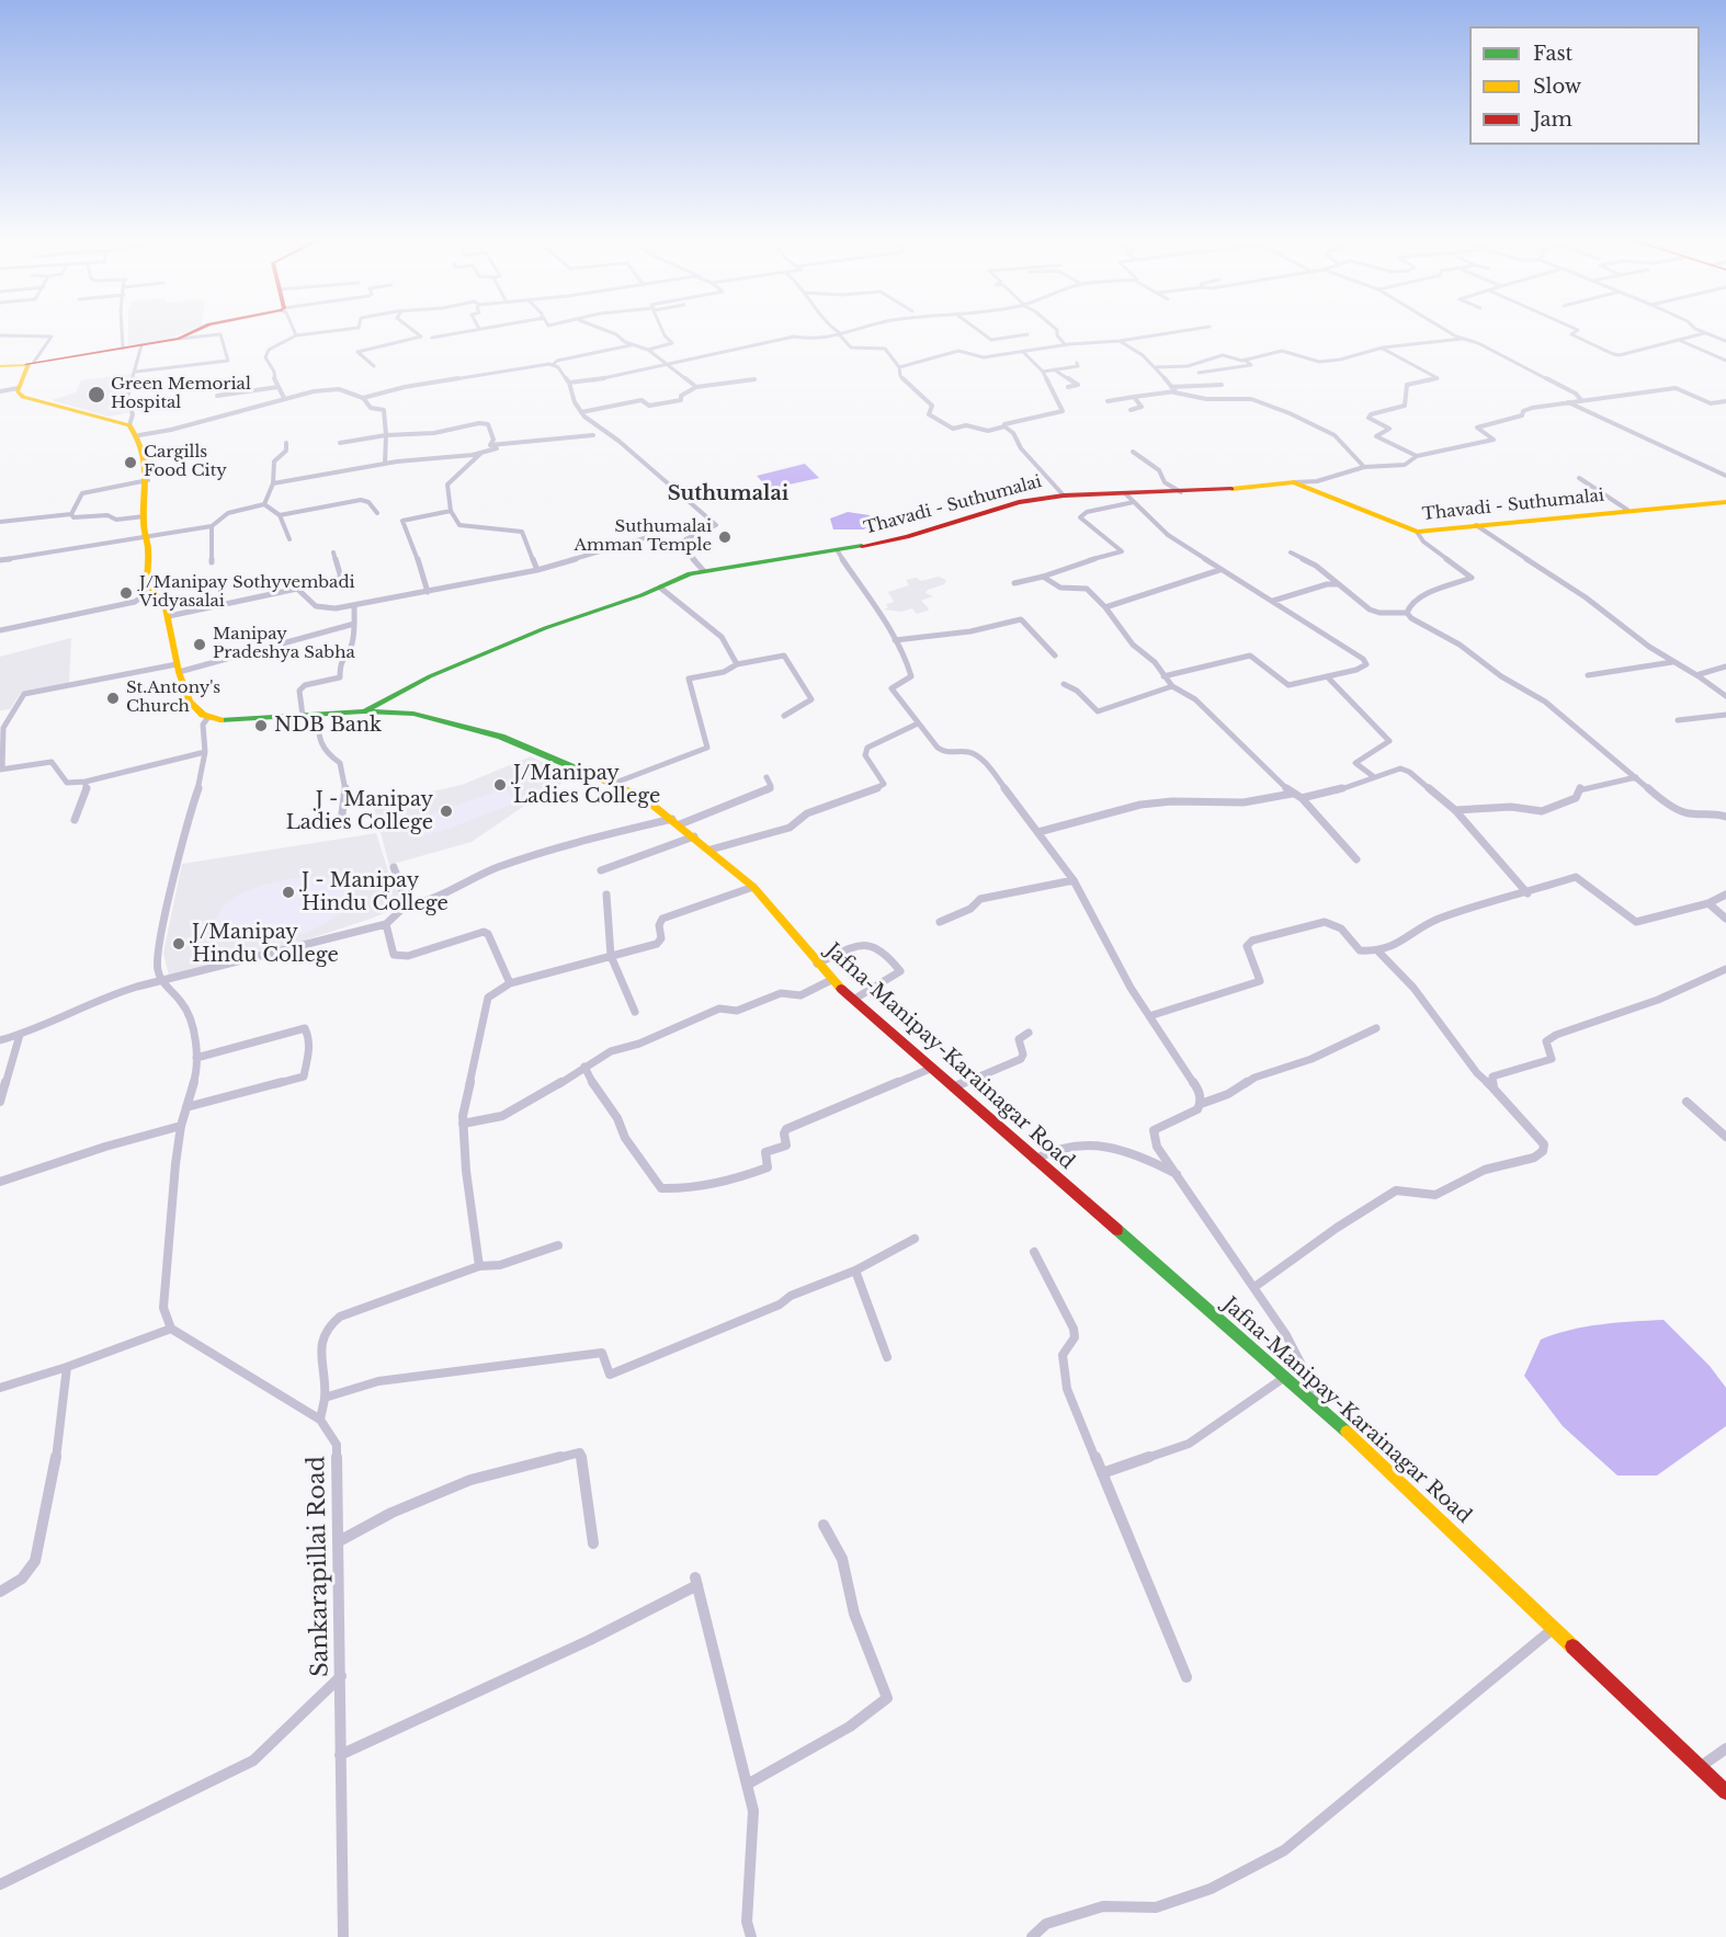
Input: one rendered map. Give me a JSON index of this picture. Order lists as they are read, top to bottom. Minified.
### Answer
{"streets":{"main road":["Thavadi - Suthumalai","Jafna-Manipay-Karainagar Road"],"street":["Sankarapillai Road"]},"crossings":[["Thavadi - Suthumalai","Jafna-Manipay-Karainagar Road"]],"districts":["Suthumalai"],"places":["Green Memorial Hospital","Cargills Food City","Suthumalai Amman Temple","J/Manipay Sothyvembadi Vidyasalai","Manipay Pradeshya Sabha","St.Antony's Church","NDB Bank","J/Manipay Ladies College","J - Manipay Ladies College","J - Manipay Hindu College","J/Manipay Hindu College"],"legend":["Fast","Slow","Jam"]}
